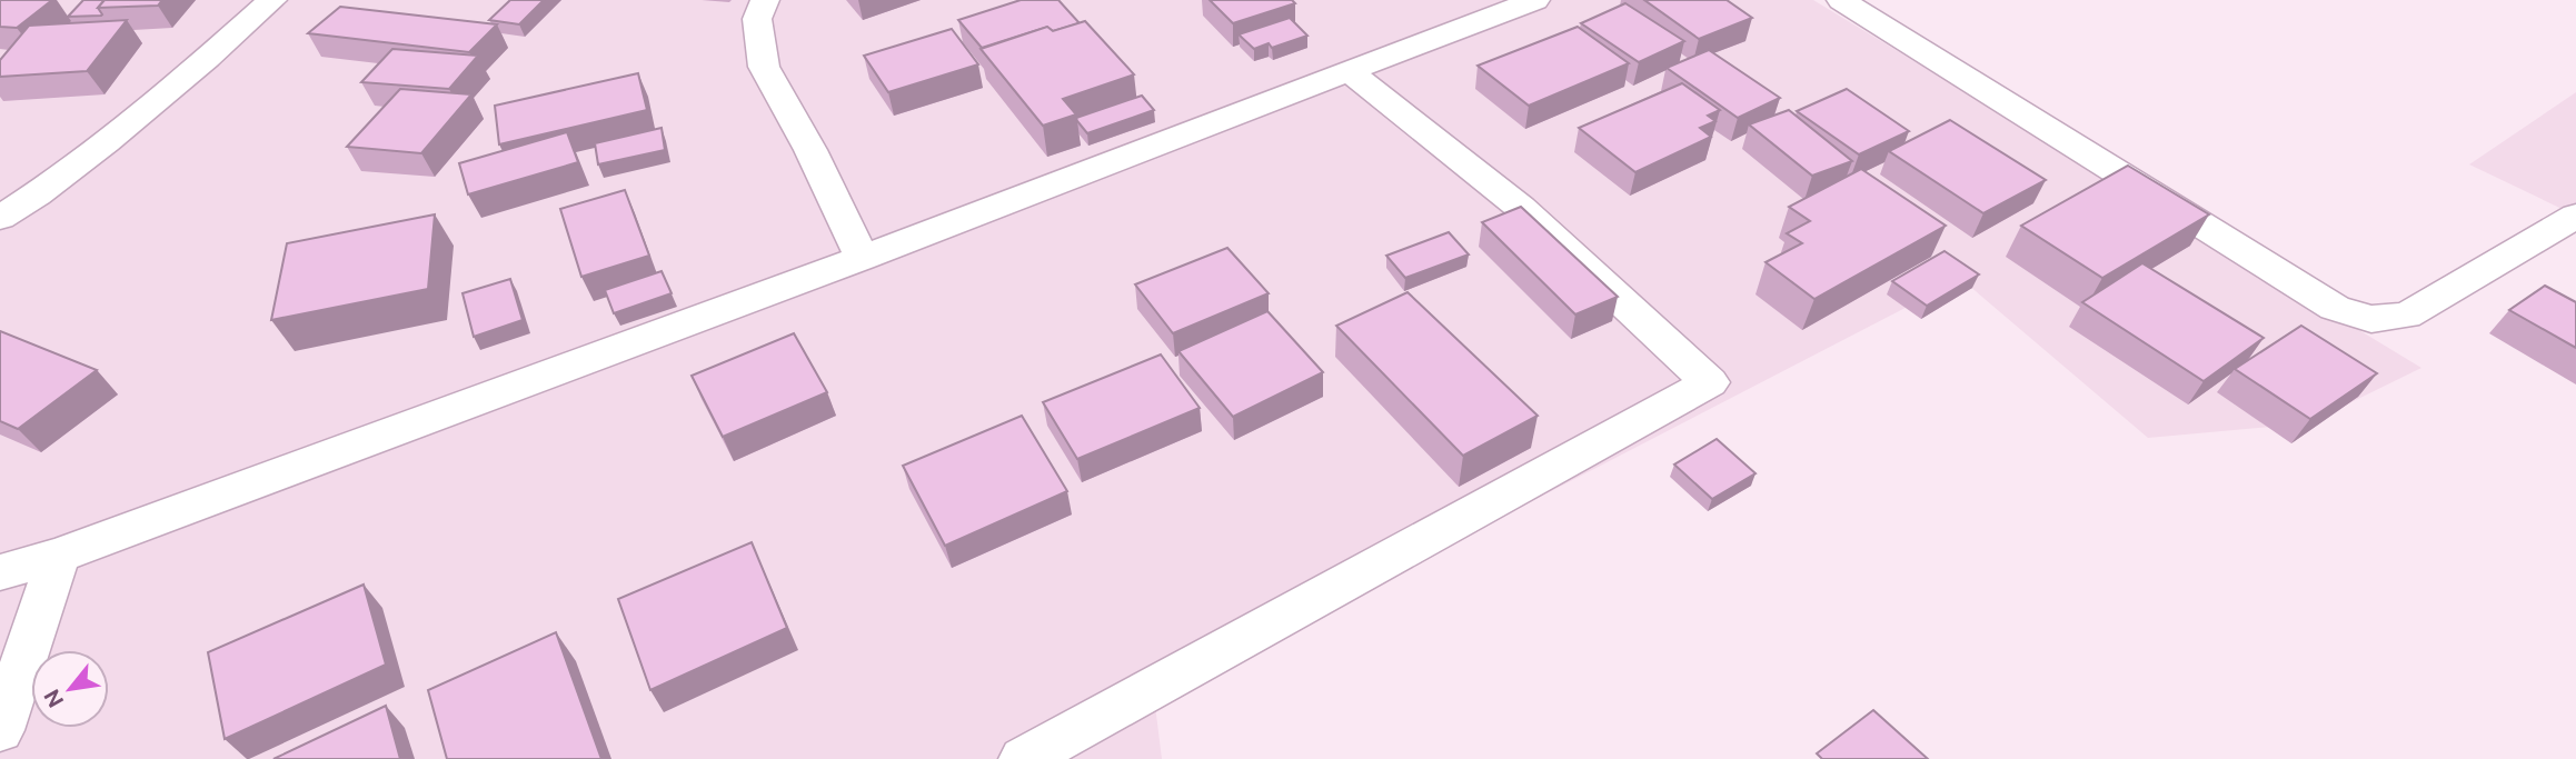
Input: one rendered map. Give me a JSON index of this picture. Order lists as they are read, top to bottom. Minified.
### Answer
{"north":"bottom left"}
